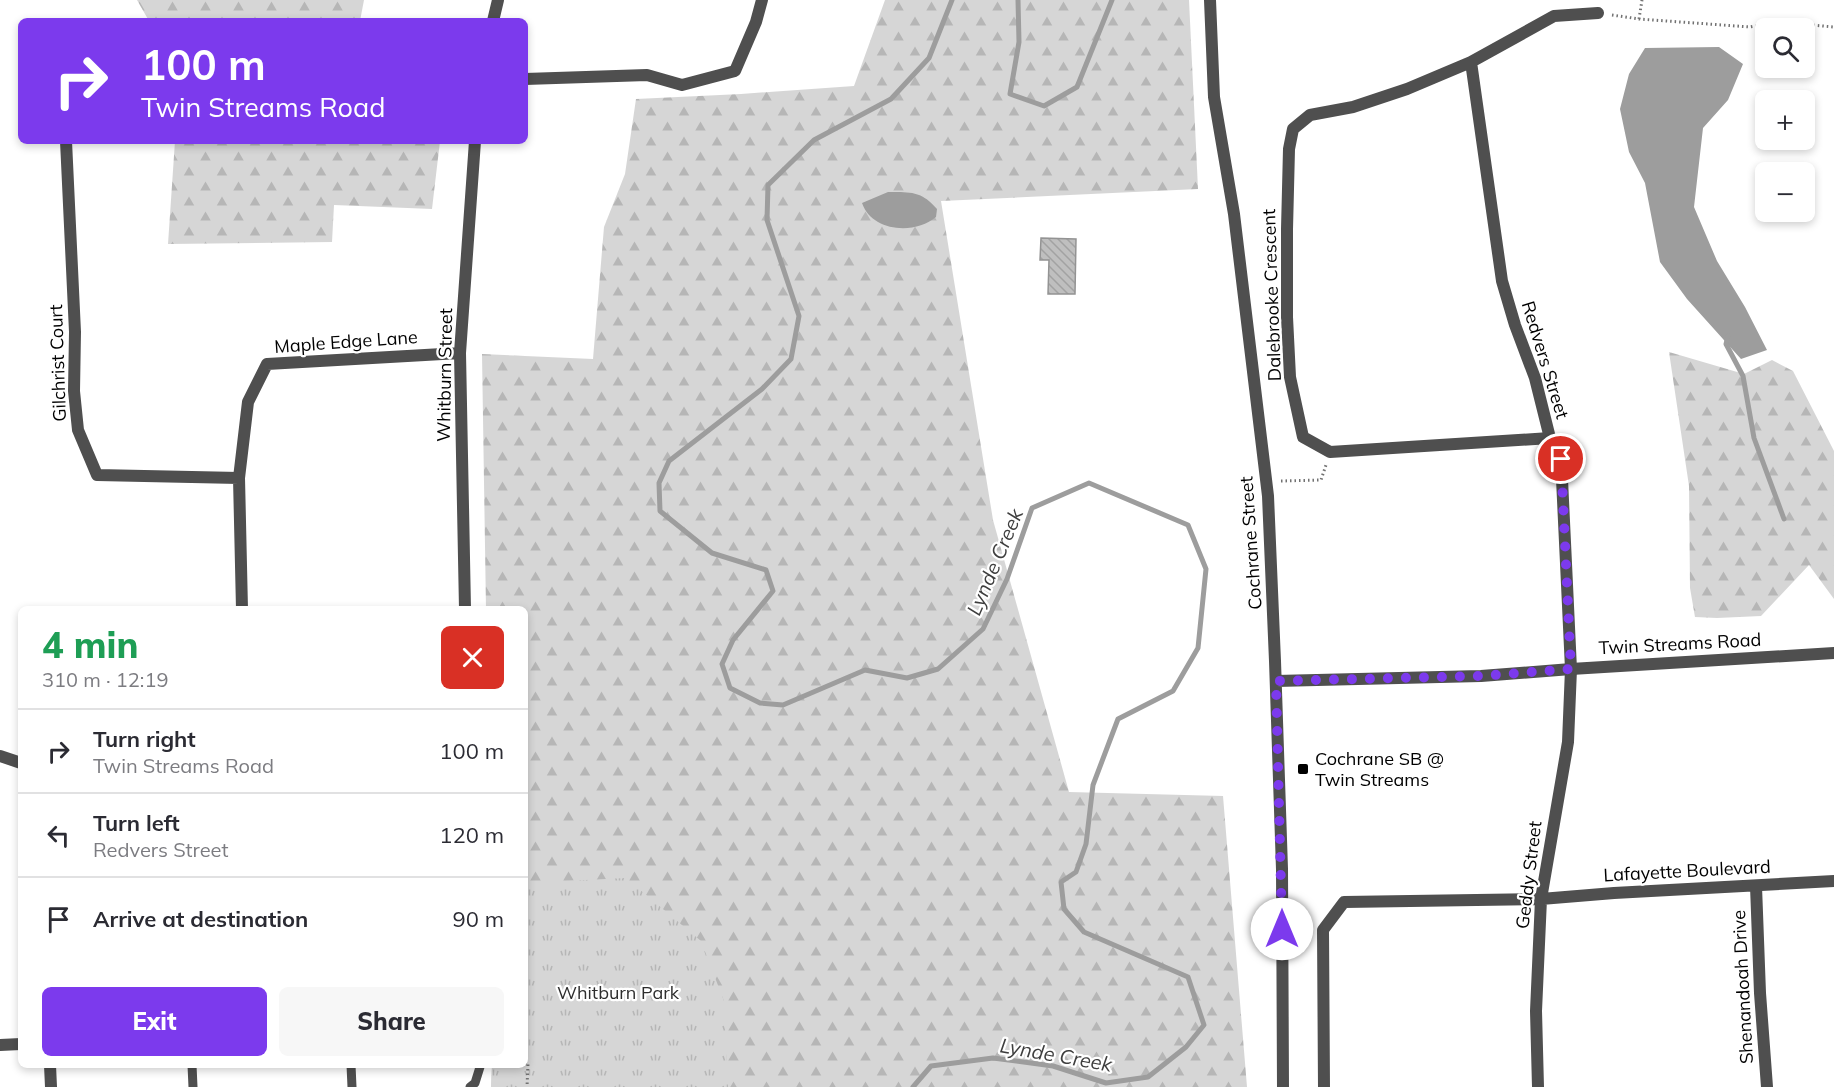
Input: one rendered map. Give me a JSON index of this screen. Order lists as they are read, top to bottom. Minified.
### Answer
{"streets":{"street":["Dalebrooke Crescent","Maple Edge Lane","Redvers Street","Gilchrist Court","Whitburn Street","Cochrane Street","Twin Streams Road","Lafayette Boulevard","Geddy Street","Shenandoah Drive"]},"crossings":[["Dalebrooke Crescent","Redvers Street"],["Maple Edge Lane","Gilchrist Court"],["Maple Edge Lane","Whitburn Street"],["Redvers Street","Twin Streams Road"],["Redvers Street","Geddy Street"],["Cochrane Street","Twin Streams Road"],["Twin Streams Road","Geddy Street"],["Lafayette Boulevard","Geddy Street"],["Lafayette Boulevard","Shenandoah Drive"]],"water":["Lynde Creek"],"parks":["Whitburn Park"],"places":{"transit":["Cochrane SB @ Twin Streams"]},"page":{"map_buttons":["+","−"],"turn":["100 m","Twin Streams Road"],"heading":["4 min","310 m · 12:19"],"list":[{"name":"Turn right","note":"Twin Streams Road","value":"100 m"},{"name":"Turn left","note":"Redvers Street","value":"120 m"},{"name":"Arrive at destination","value":"90 m"}],"buttons":["Exit","Share"]}}
